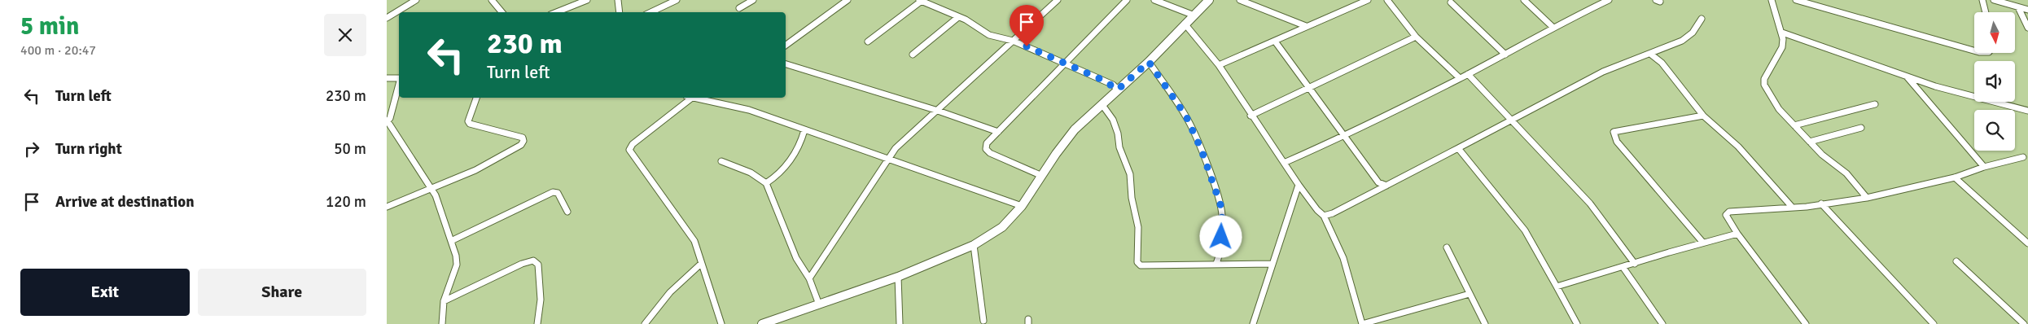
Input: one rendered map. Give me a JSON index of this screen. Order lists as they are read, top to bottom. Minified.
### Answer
{"north":"bottom","page":{"heading":["5 min","400 m · 20:47"],"turn":["230 m","Turn left"],"list":[{"name":"Turn left","value":"230 m"},{"name":"Turn right","value":"50 m"},{"name":"Arrive at destination","value":"120 m"}],"buttons":["Exit","Share"]}}
